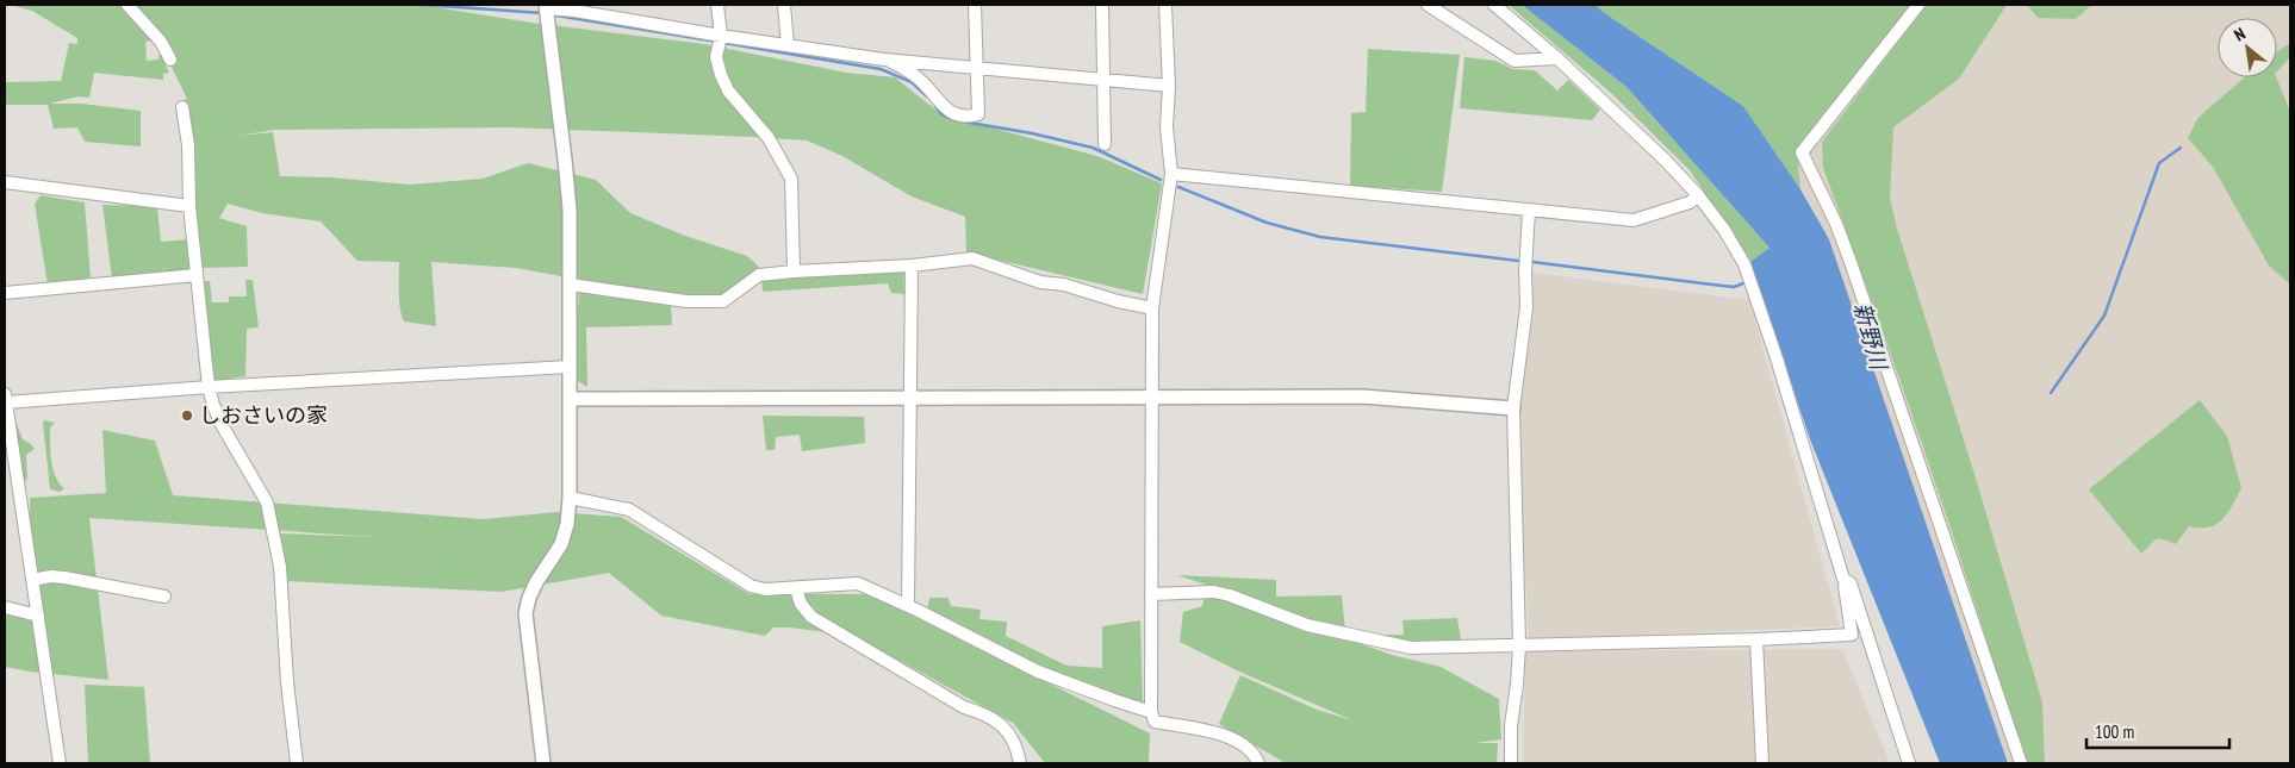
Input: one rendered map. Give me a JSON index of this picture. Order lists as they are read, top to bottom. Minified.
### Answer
{"water":["新野川"],"places":["しおさいの家"],"scale_bar":"100 m","north":"top left"}
